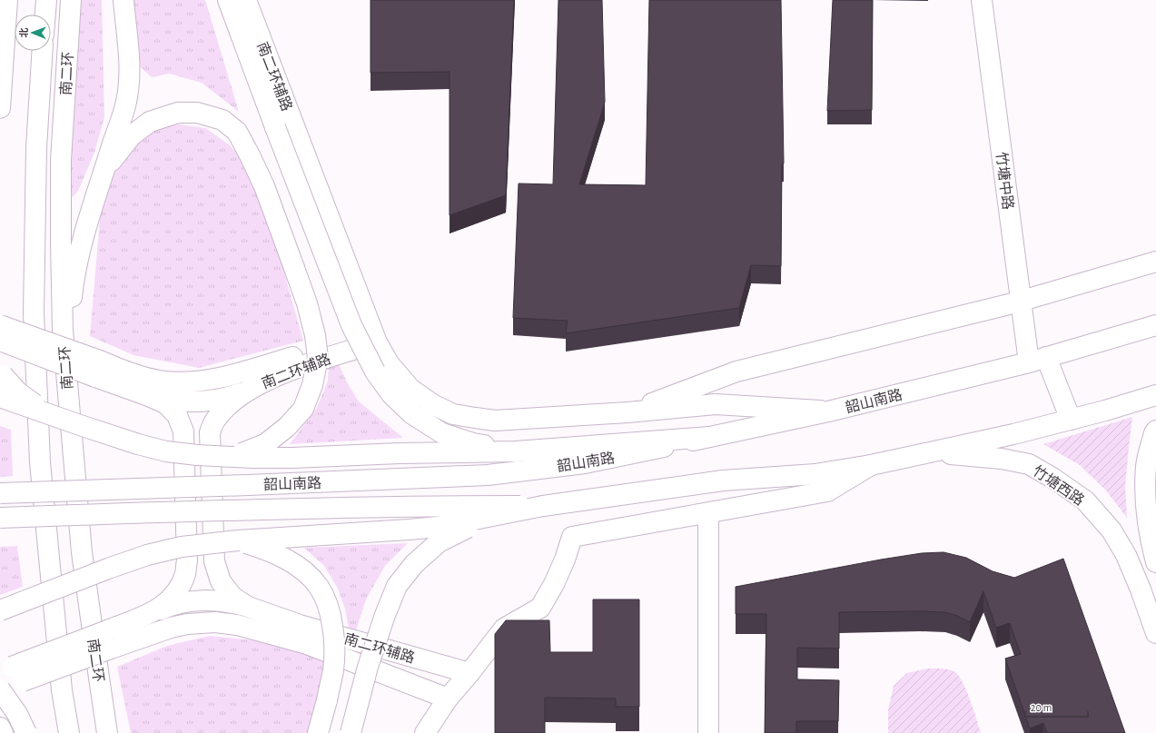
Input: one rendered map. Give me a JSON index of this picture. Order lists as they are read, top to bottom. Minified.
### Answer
{"streets":{"main road":["南二环","南二环辅路","竹塘中路","韶山南路","竹塘西路"]},"crossings":[["竹塘中路","韶山南路"],["韶山南路","竹塘西路"]],"scale_bar":"20 m","north":"left"}
